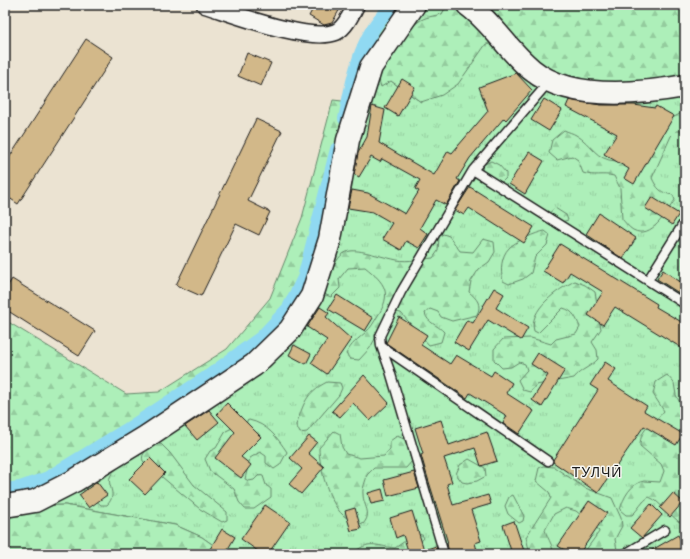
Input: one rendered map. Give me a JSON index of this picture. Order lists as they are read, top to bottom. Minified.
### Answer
{"districts":["ТУЛЧӢ"]}
